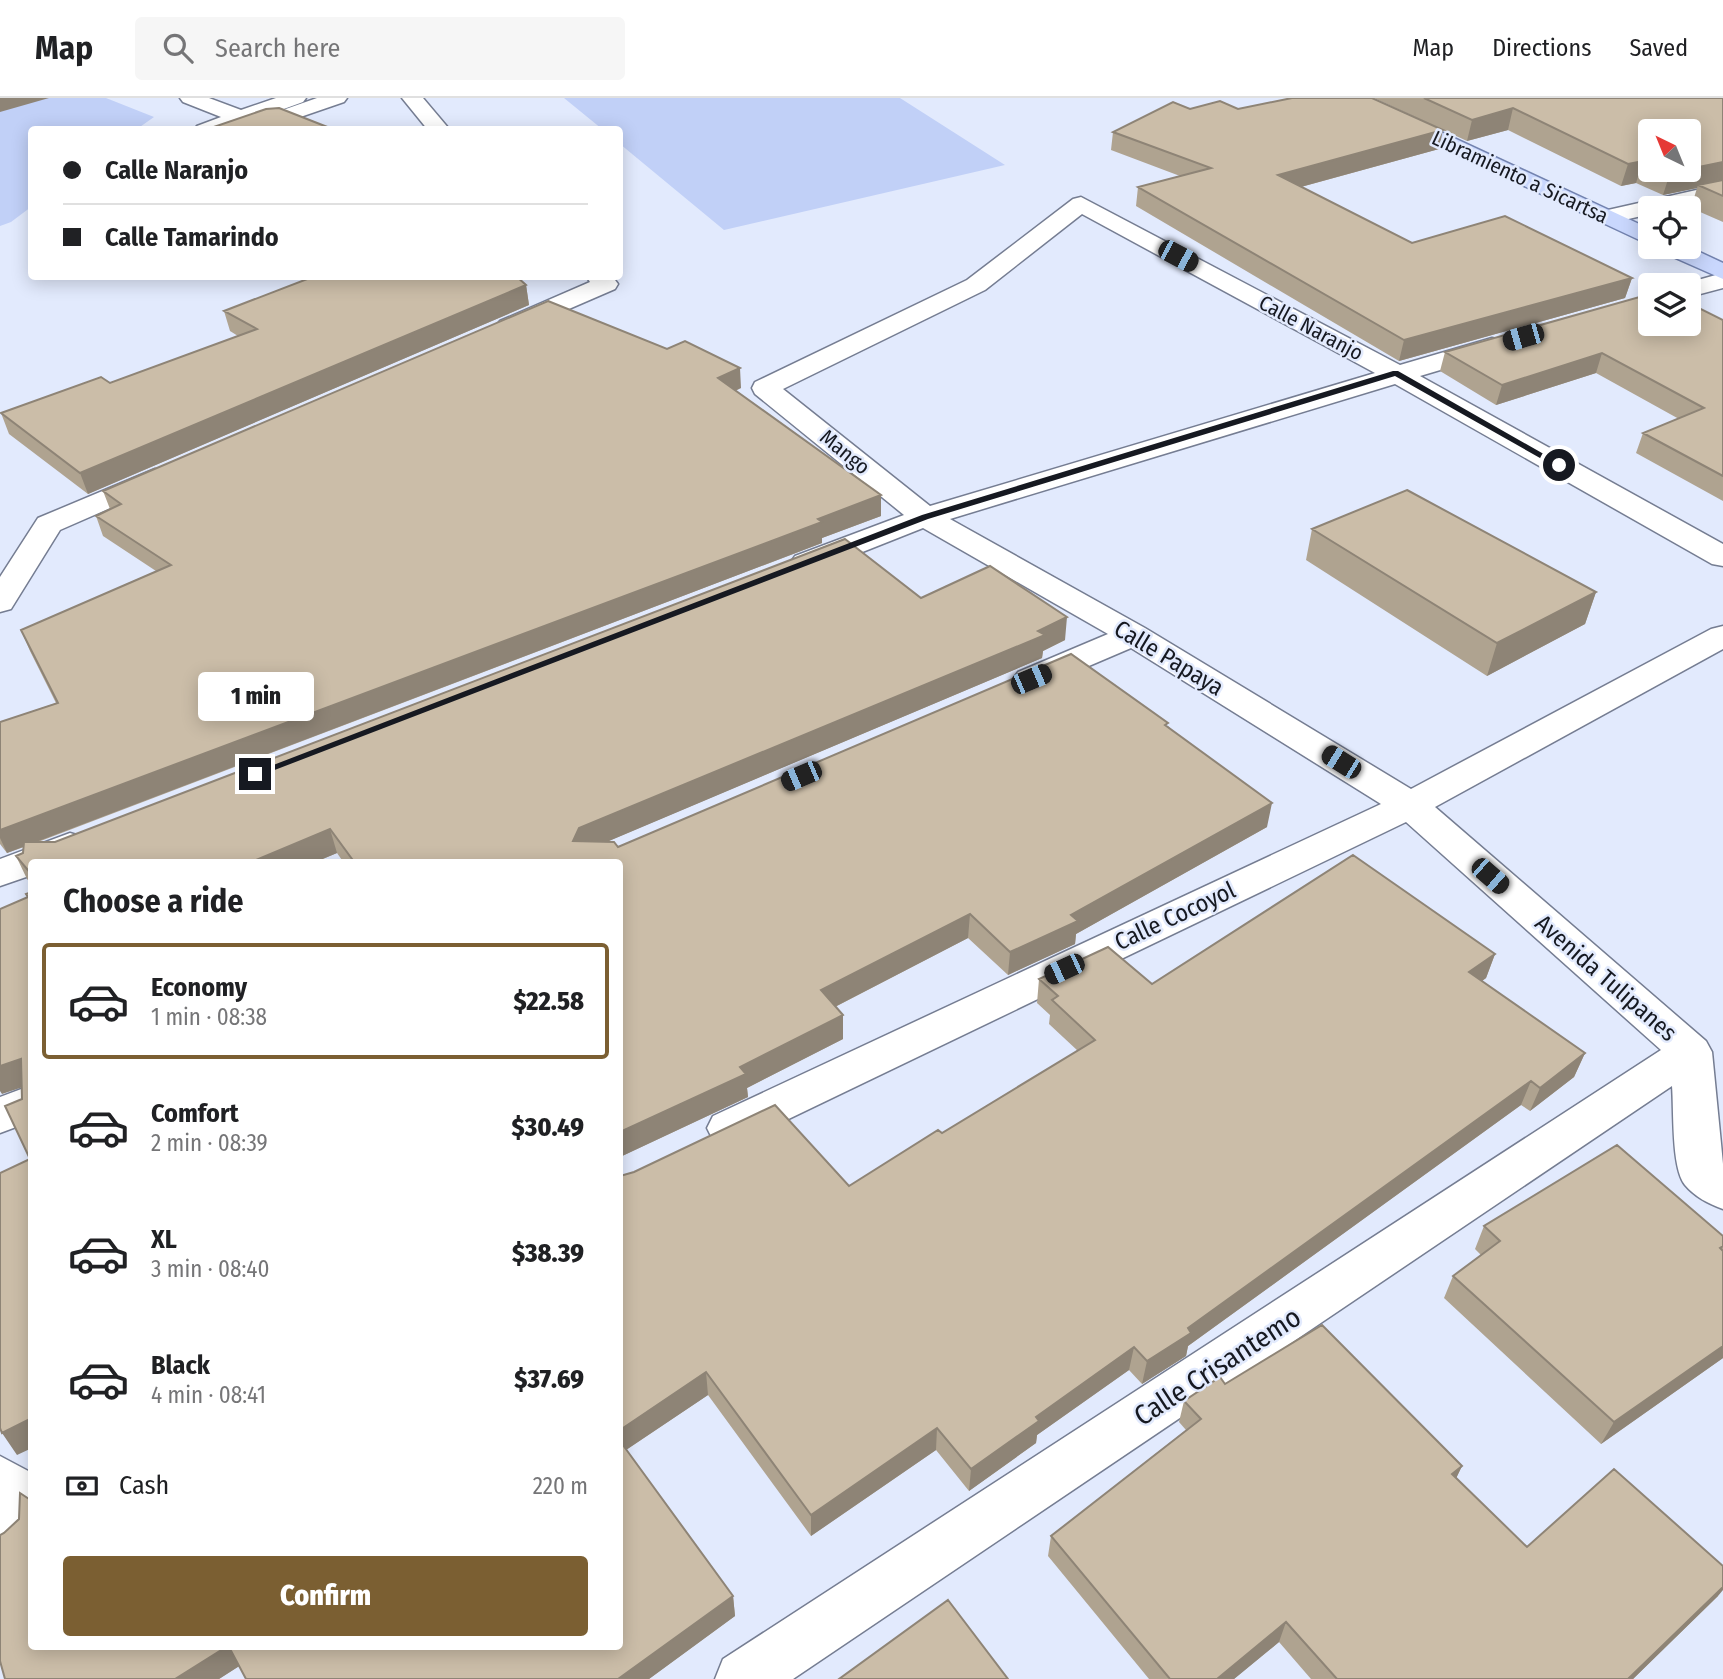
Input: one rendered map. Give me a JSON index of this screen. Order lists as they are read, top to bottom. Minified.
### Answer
{"streets":{"main road":["Libramiento a Sicartsa"],"street":["Calle Naranjo","Mango","Calle Papaya","Calle Cocoyol","Avenida Tulipanes","Calle Crisantemo"]},"crossings":[["Calle Naranjo","Mango"],["Mango","Calle Papaya"],["Calle Papaya","Calle Cocoyol"],["Calle Papaya","Avenida Tulipanes"],["Calle Cocoyol","Avenida Tulipanes"],["Avenida Tulipanes","Calle Crisantemo"]],"north":"top left","page":{"header":"Map","search":"Search here","nav":["Map","Directions","Saved"],"banner":["Calle Naranjo","Calle Tamarindo"],"bubble":"1 min","heading":"Choose a ride","list":[{"name":"Economy","note":"1 min · 08:38","value":"$22.58"},{"name":"Comfort","note":"2 min · 08:39","value":"$30.49"},{"name":"XL","note":"3 min · 08:40","value":"$38.39"},{"name":"Black","note":"4 min · 08:41","value":"$37.69"}],"pay":["Cash","220 m"],"buttons":"Confirm"}}
